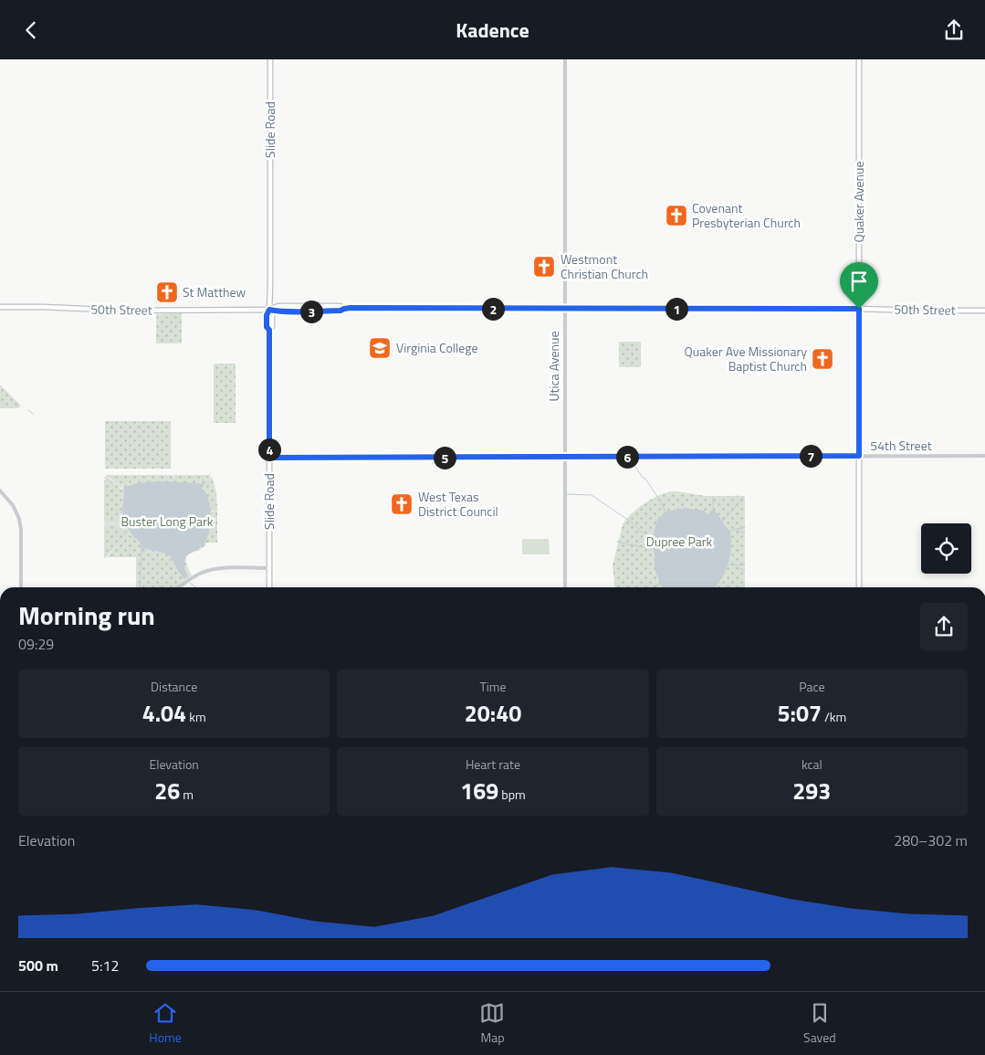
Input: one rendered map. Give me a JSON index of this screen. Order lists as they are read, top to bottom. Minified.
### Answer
{"streets":{"main road":["Slide Road","Quaker Avenue","50th Street"],"street":["Utica Avenue","54th Street"]},"crossings":[["Slide Road","50th Street"],["Slide Road","54th Street"],["Quaker Avenue","50th Street"],["Quaker Avenue","54th Street"],["50th Street","Utica Avenue"],["Utica Avenue","54th Street"]],"parks":["Buster Long Park","Dupree Park"],"places":{"church":["Covenant Presbyterian Church","Westmont Christian Church","St Matthew","Quaker Ave Missionary Baptist Church","West Texas District Council"],"school or university":["Virginia College"]},"page":{"header":"Kadence","pins":["1","2","3","4","7","6","5"],"heading":["Morning run","09:29"],"stats":[["Distance","4.04 km"],["Time","20:40"],["Pace","5:07 /km"],["Elevation","26 m"],["Heart rate","169 bpm"],["kcal","293"]],"chart":["Elevation","280–302 m"],"list":[{"name":"500 m","note":"5:12"}],"tabs":["Home","Map","Saved"]}}
